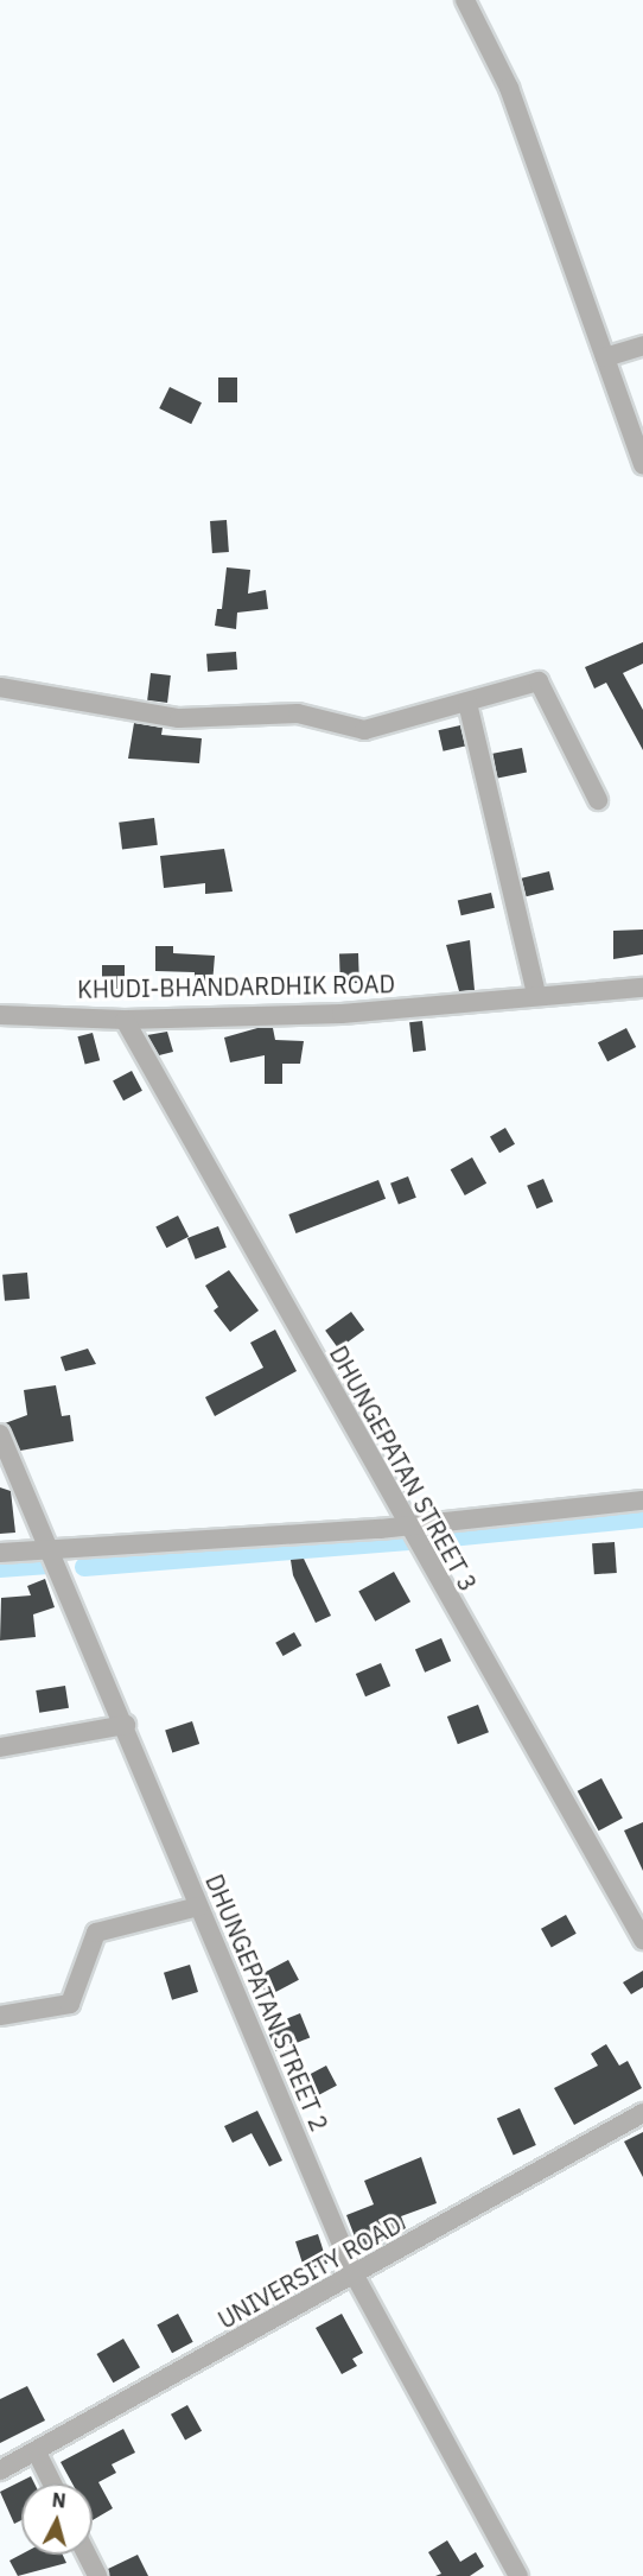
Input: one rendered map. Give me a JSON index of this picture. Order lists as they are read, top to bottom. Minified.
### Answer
{"streets":{"street":["KHUDI-BHANDARDHIK ROAD","DHUNGEPATAN STREET 3","DHUNGEPATAN STREET 2","UNIVERSITY ROAD"]},"crossings":[["KHUDI-BHANDARDHIK ROAD","DHUNGEPATAN STREET 3"],["DHUNGEPATAN STREET 2","UNIVERSITY ROAD"]],"north":"top"}
